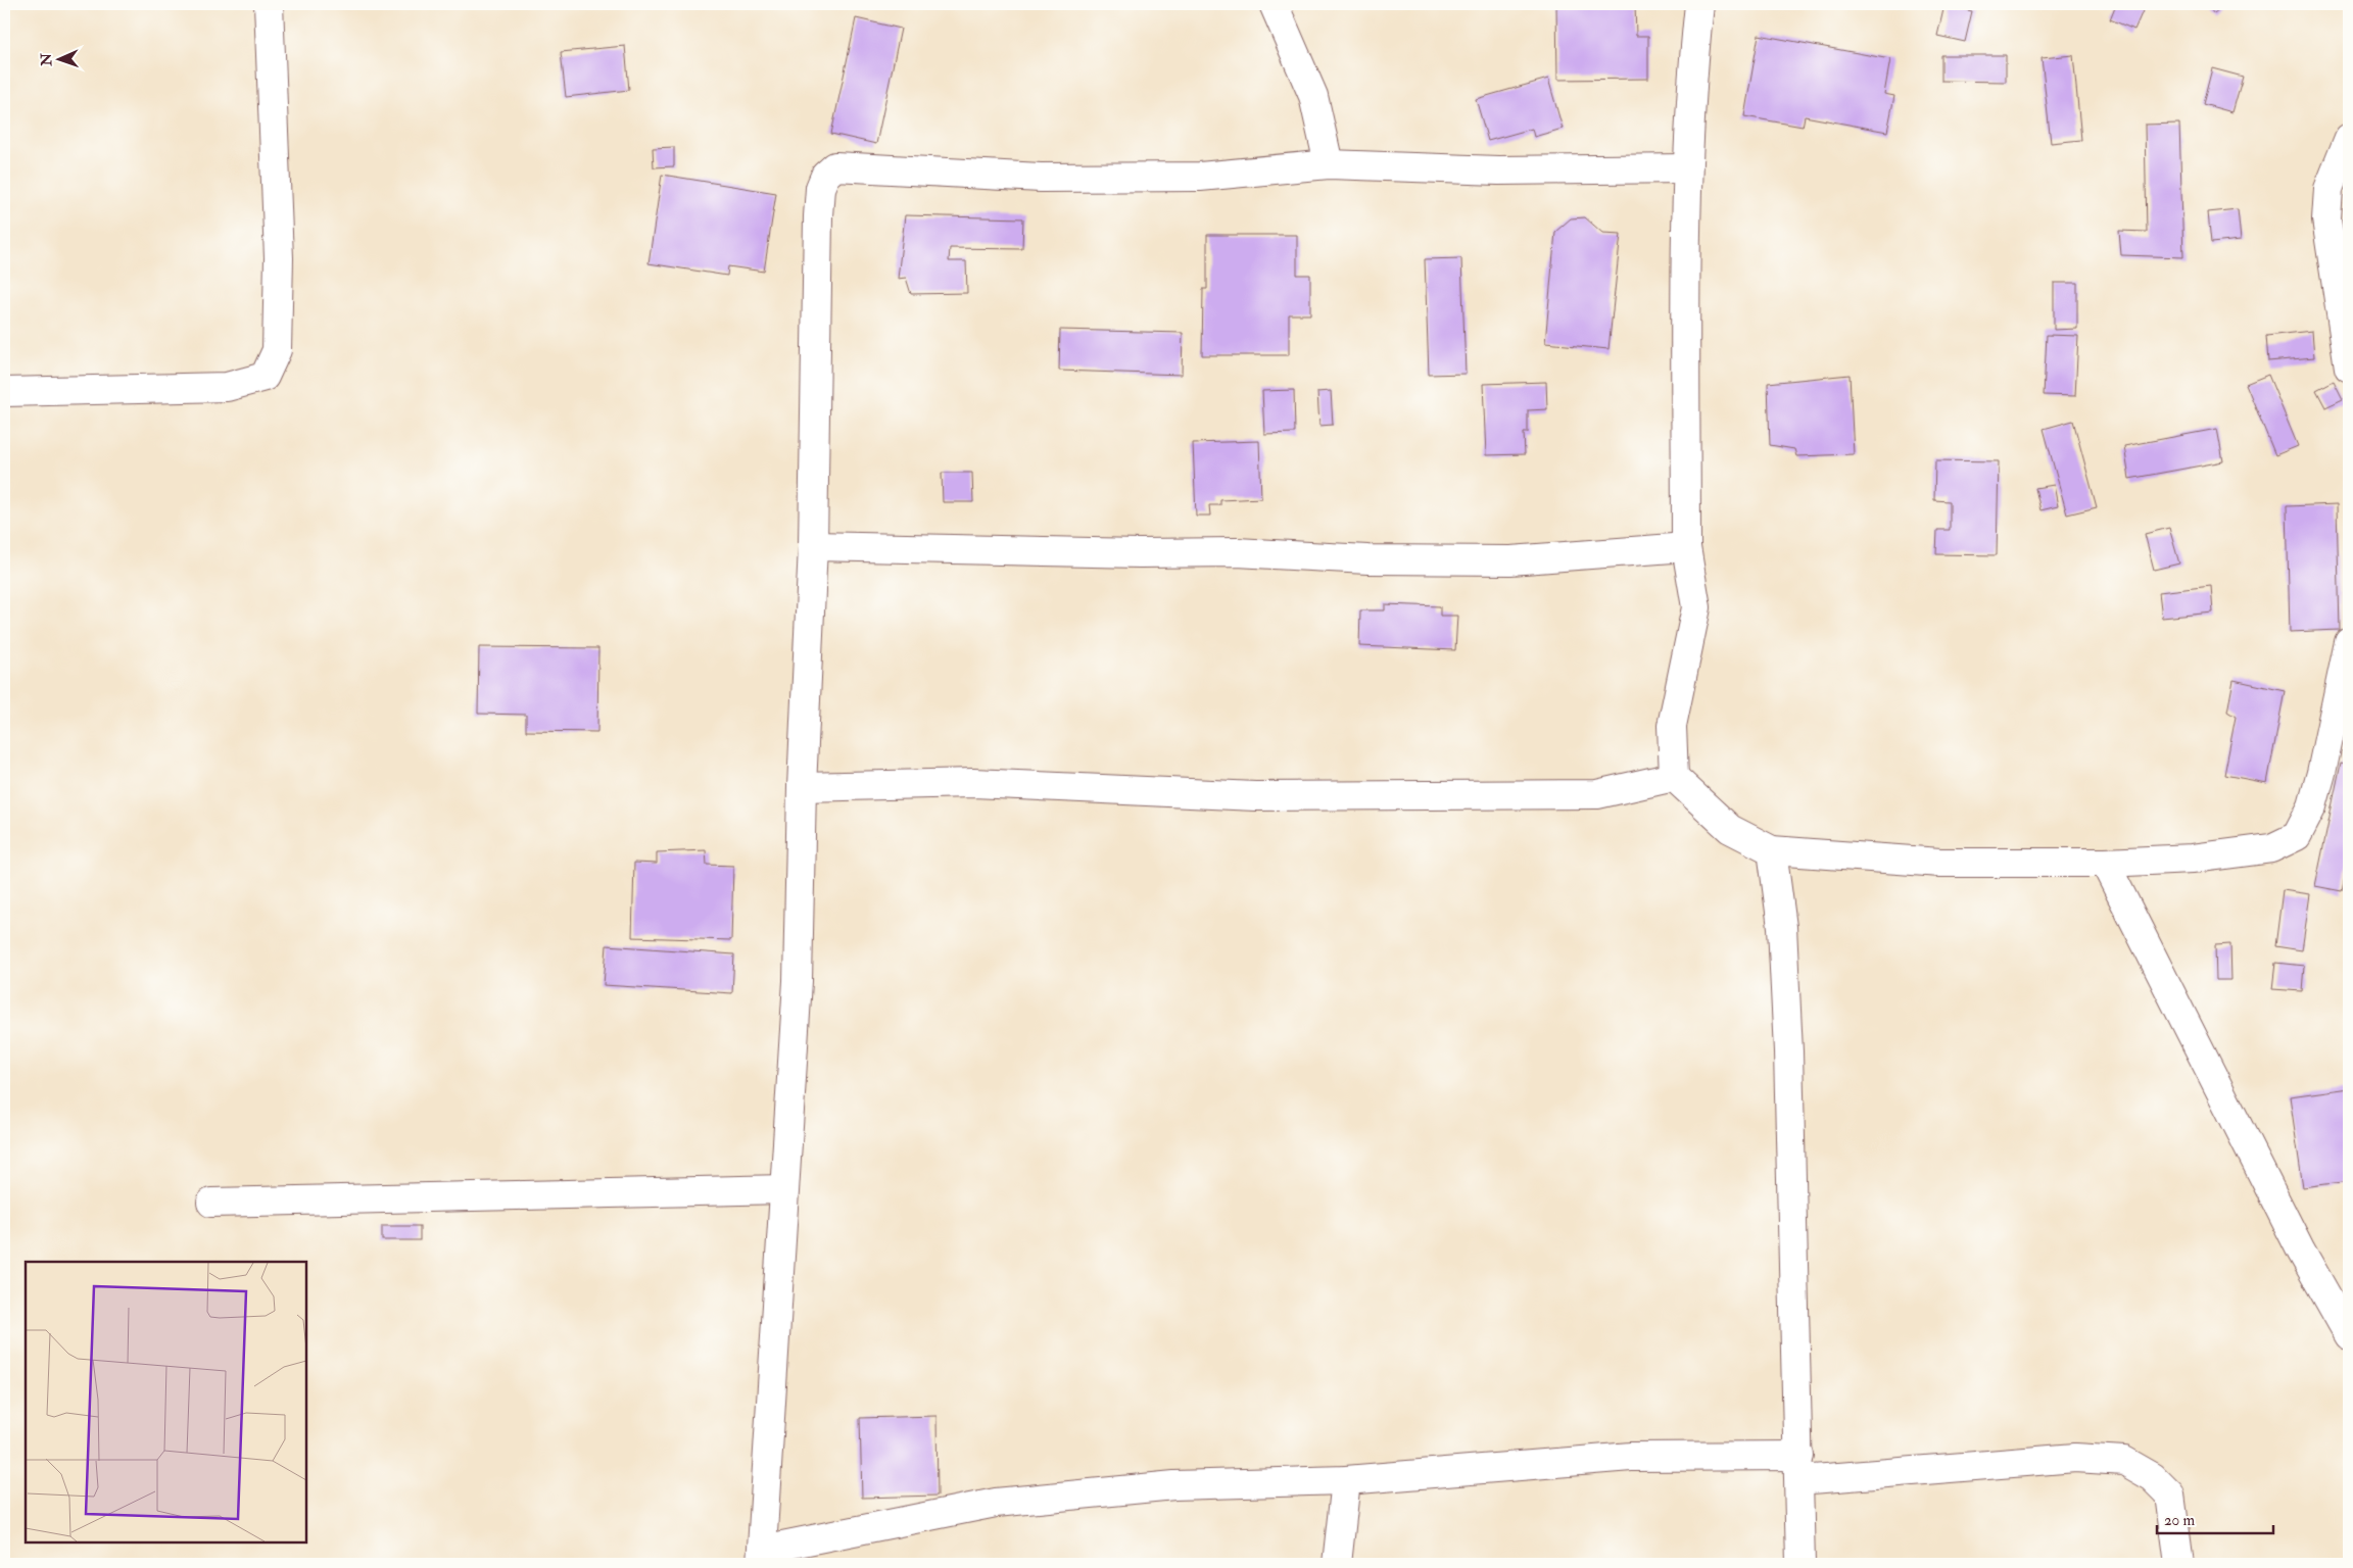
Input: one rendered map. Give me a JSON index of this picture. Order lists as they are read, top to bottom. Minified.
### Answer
{"scale_bar":"20 m","north":"left"}
